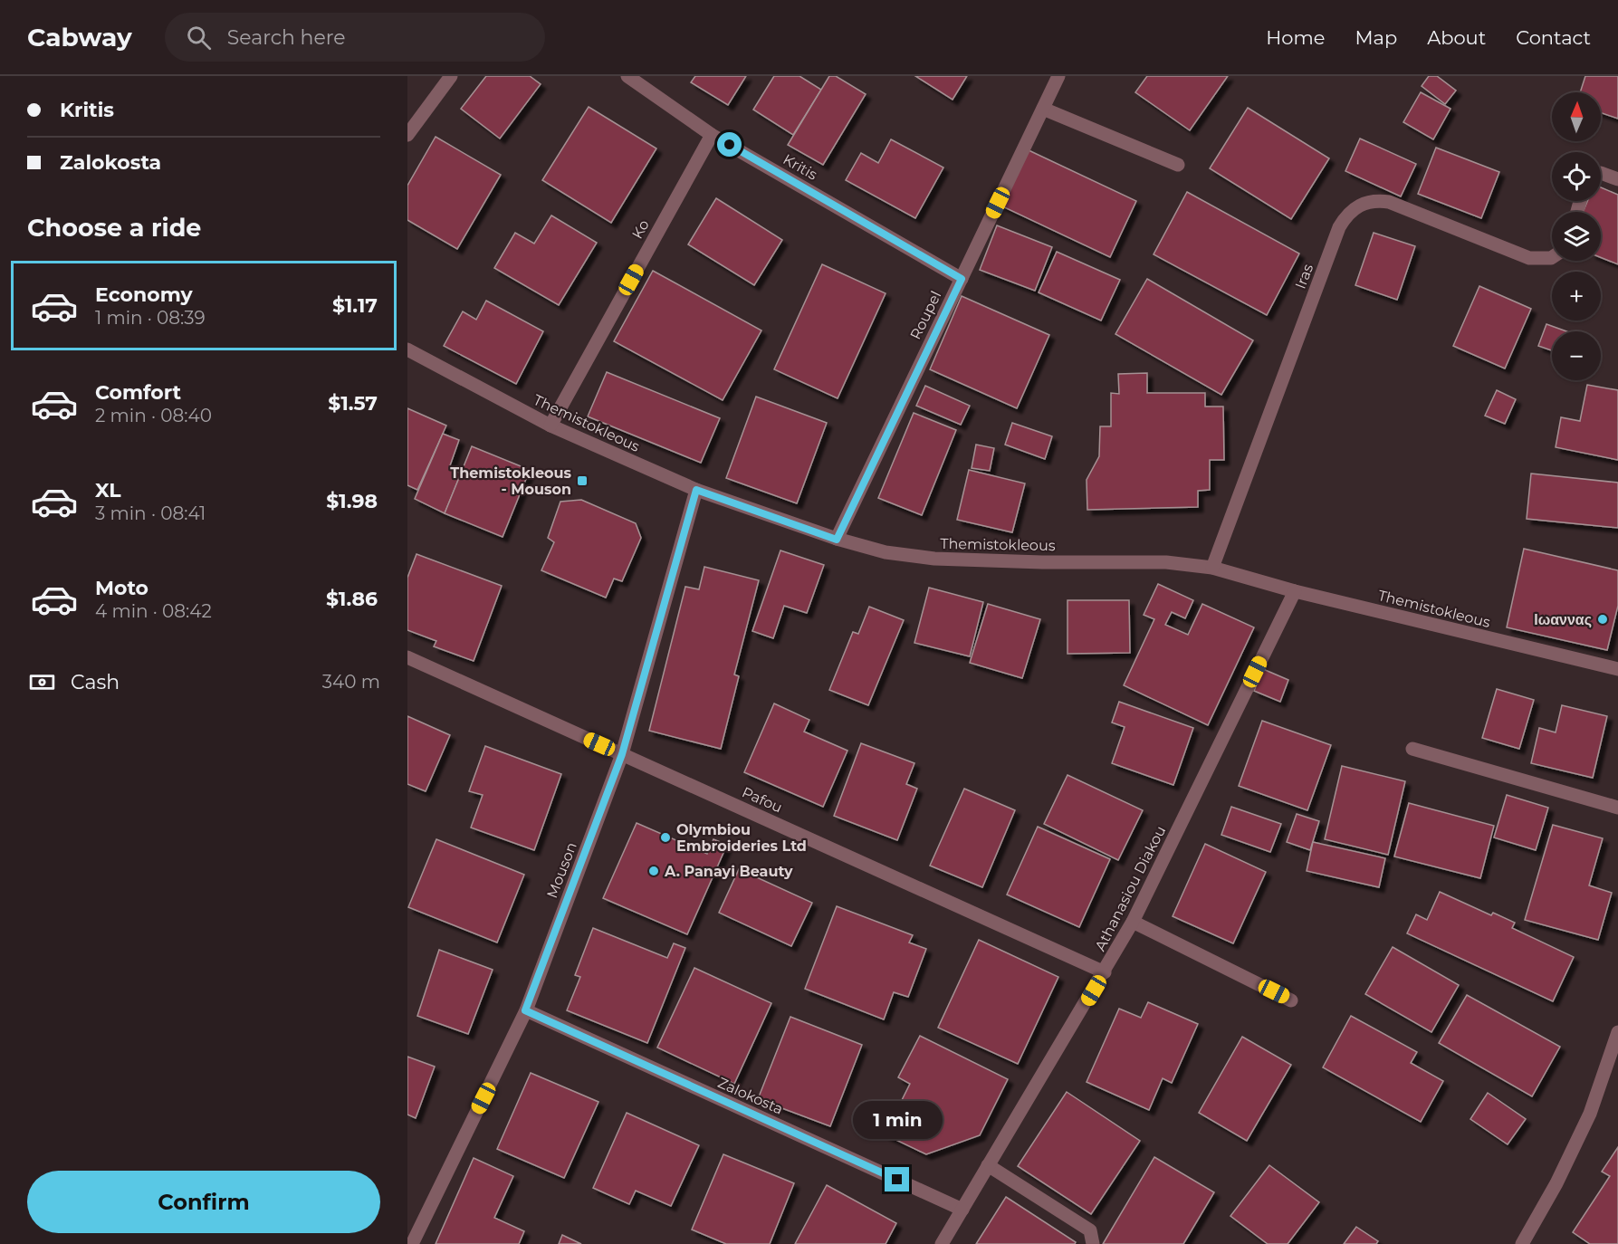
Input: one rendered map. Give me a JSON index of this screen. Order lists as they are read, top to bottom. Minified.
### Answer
{"streets":{"street":["Kritis","Ko","Iras","Roupel","Themistokleous","Pafou","Mouson","Athanasiou Diakou","Zalokosta"]},"crossings":[["Kritis","Ko"],["Kritis","Roupel"],["Ko","Themistokleous"],["Iras","Themistokleous"],["Roupel","Themistokleous"],["Themistokleous","Mouson"],["Themistokleous","Athanasiou Diakou"],["Pafou","Mouson"],["Pafou","Athanasiou Diakou"],["Mouson","Zalokosta"],["Athanasiou Diakou","Zalokosta"]],"places":{"transit":["Themistokleous - Mouson"],"other":["Ιωαννας","Olymbiou Embroideries Ltd","A. Panayi Beauty"]},"north":"top","page":{"header":"Cabway","search":"Search here","nav":["Home","Map","About","Contact"],"banner":["Kritis","Zalokosta"],"map_buttons":["+","−"],"heading":"Choose a ride","list":[{"name":"Economy","note":"1 min · 08:39","value":"$1.17"},{"name":"Comfort","note":"2 min · 08:40","value":"$1.57"},{"name":"XL","note":"3 min · 08:41","value":"$1.98"},{"name":"Moto","note":"4 min · 08:42","value":"$1.86"}],"pay":["Cash","340 m"],"bubble":"1 min","buttons":"Confirm"}}
